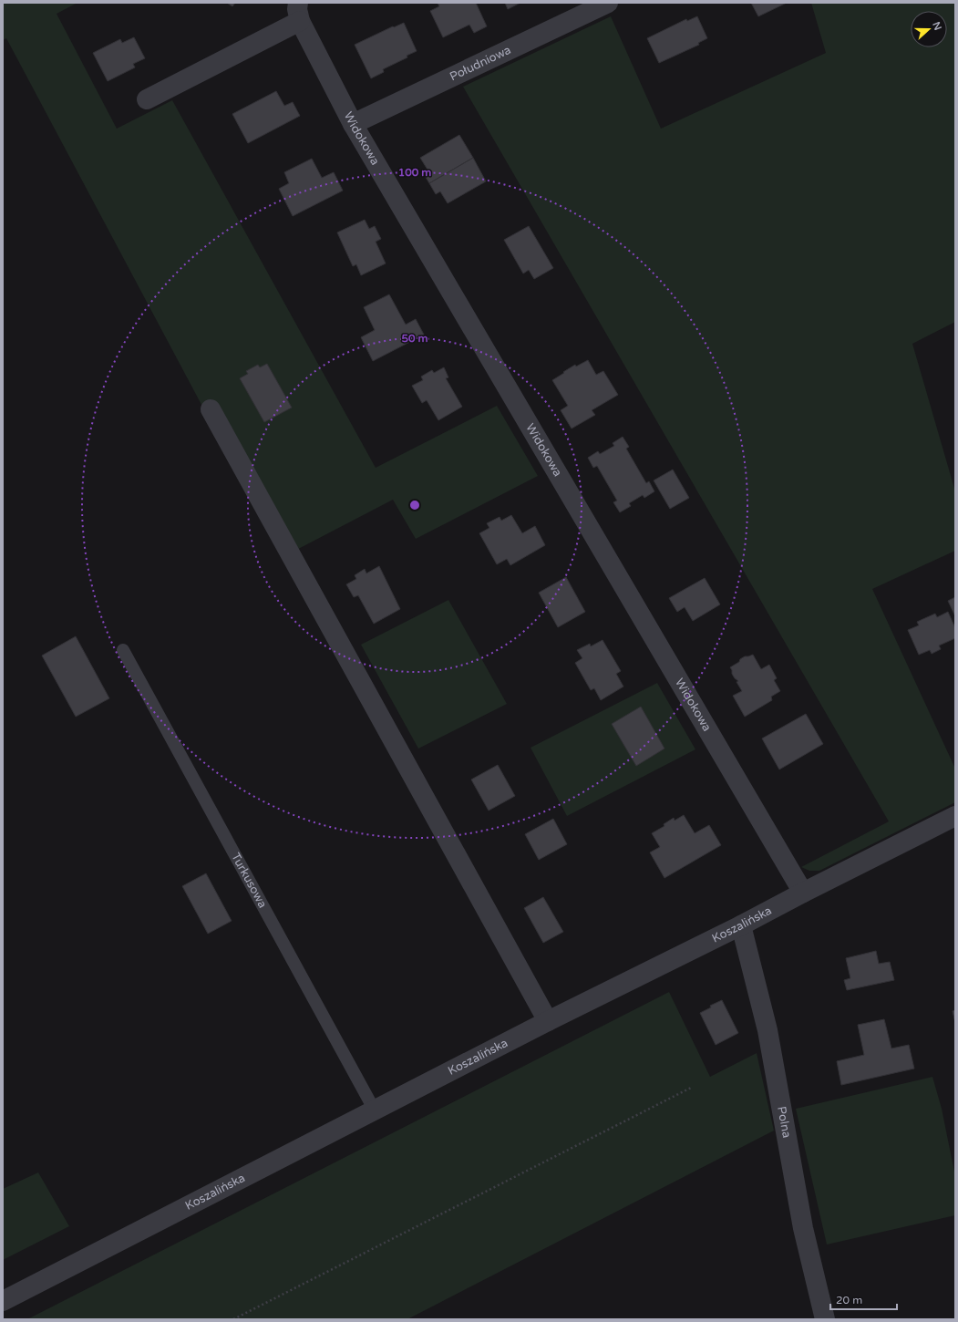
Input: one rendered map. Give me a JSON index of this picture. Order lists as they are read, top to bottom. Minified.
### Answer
{"streets":{"street":["Południowa","Widokowa","Koszalińska","Polna"],"lane":["Turkusowa"]},"crossings":[["Południowa","Widokowa"],["Widokowa","Koszalińska"],["Turkusowa","Koszalińska"],["Koszalińska","Polna"]],"scale_bar":"20 m","north":"right","rings":["100 m","50 m"]}
